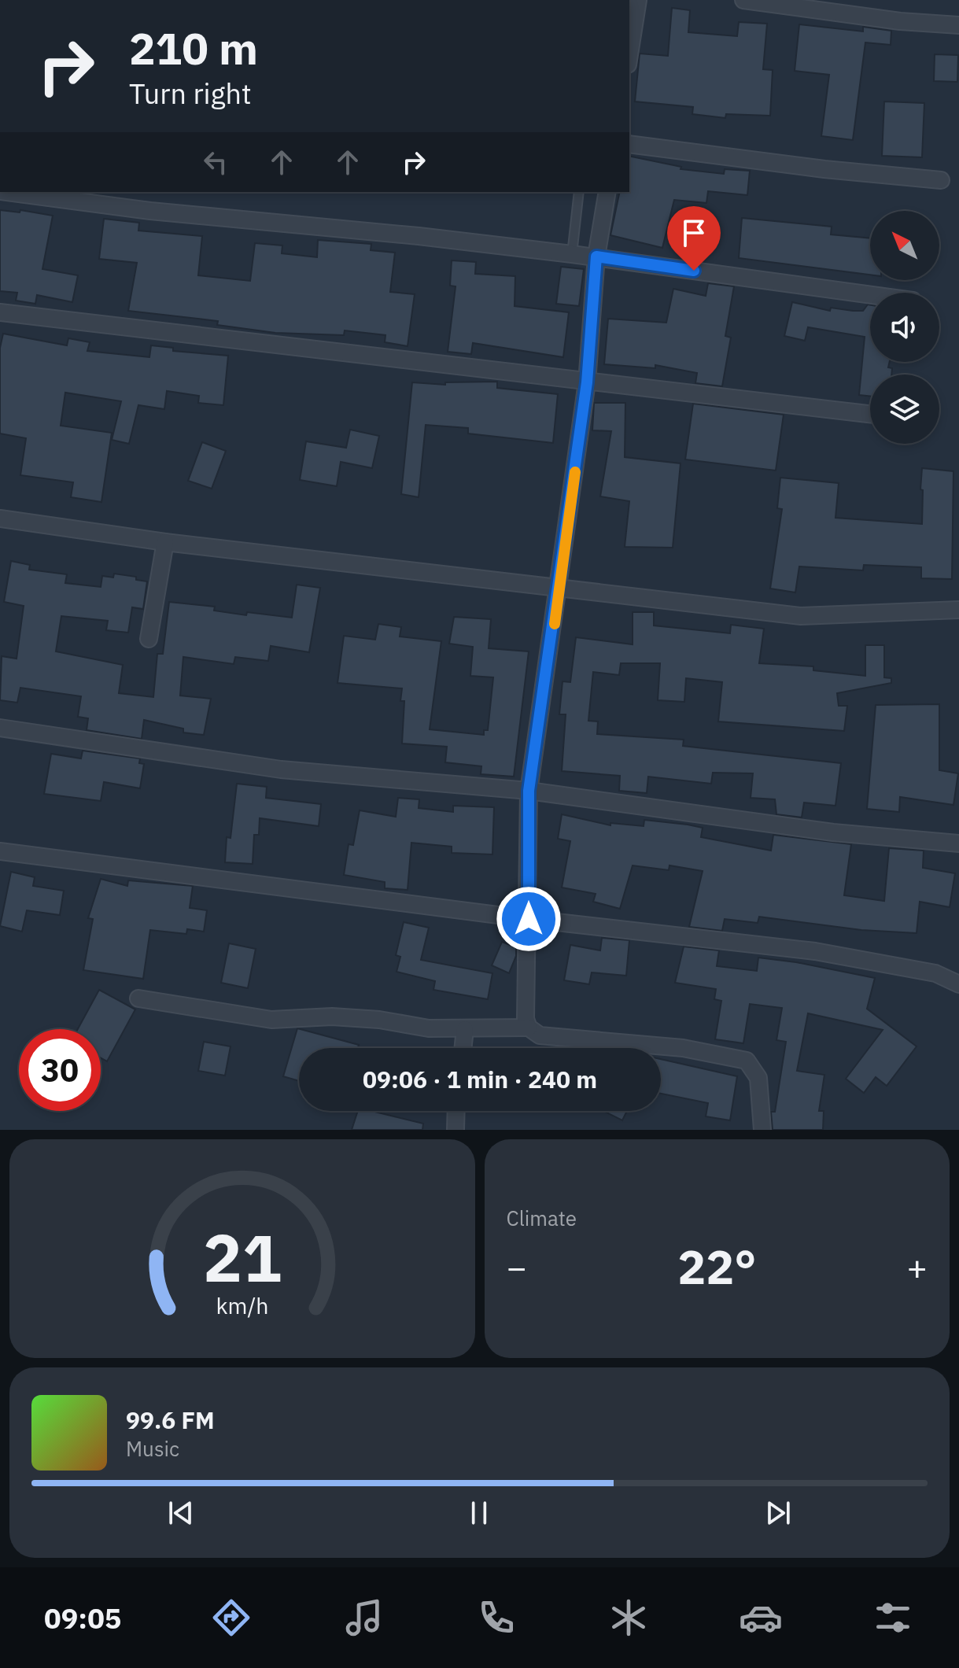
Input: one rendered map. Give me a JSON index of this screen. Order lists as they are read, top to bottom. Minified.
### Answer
{"north":"top left","page":{"turn":["210 m","Turn right"],"limit":"30","trip":"09:06 · 1 min · 240 m","tile":"Climate","heat":["−","22°","+"],"song":["99.6 FM","Music"],"tabs":"09:05","gauge":["21","km/h"]}}
